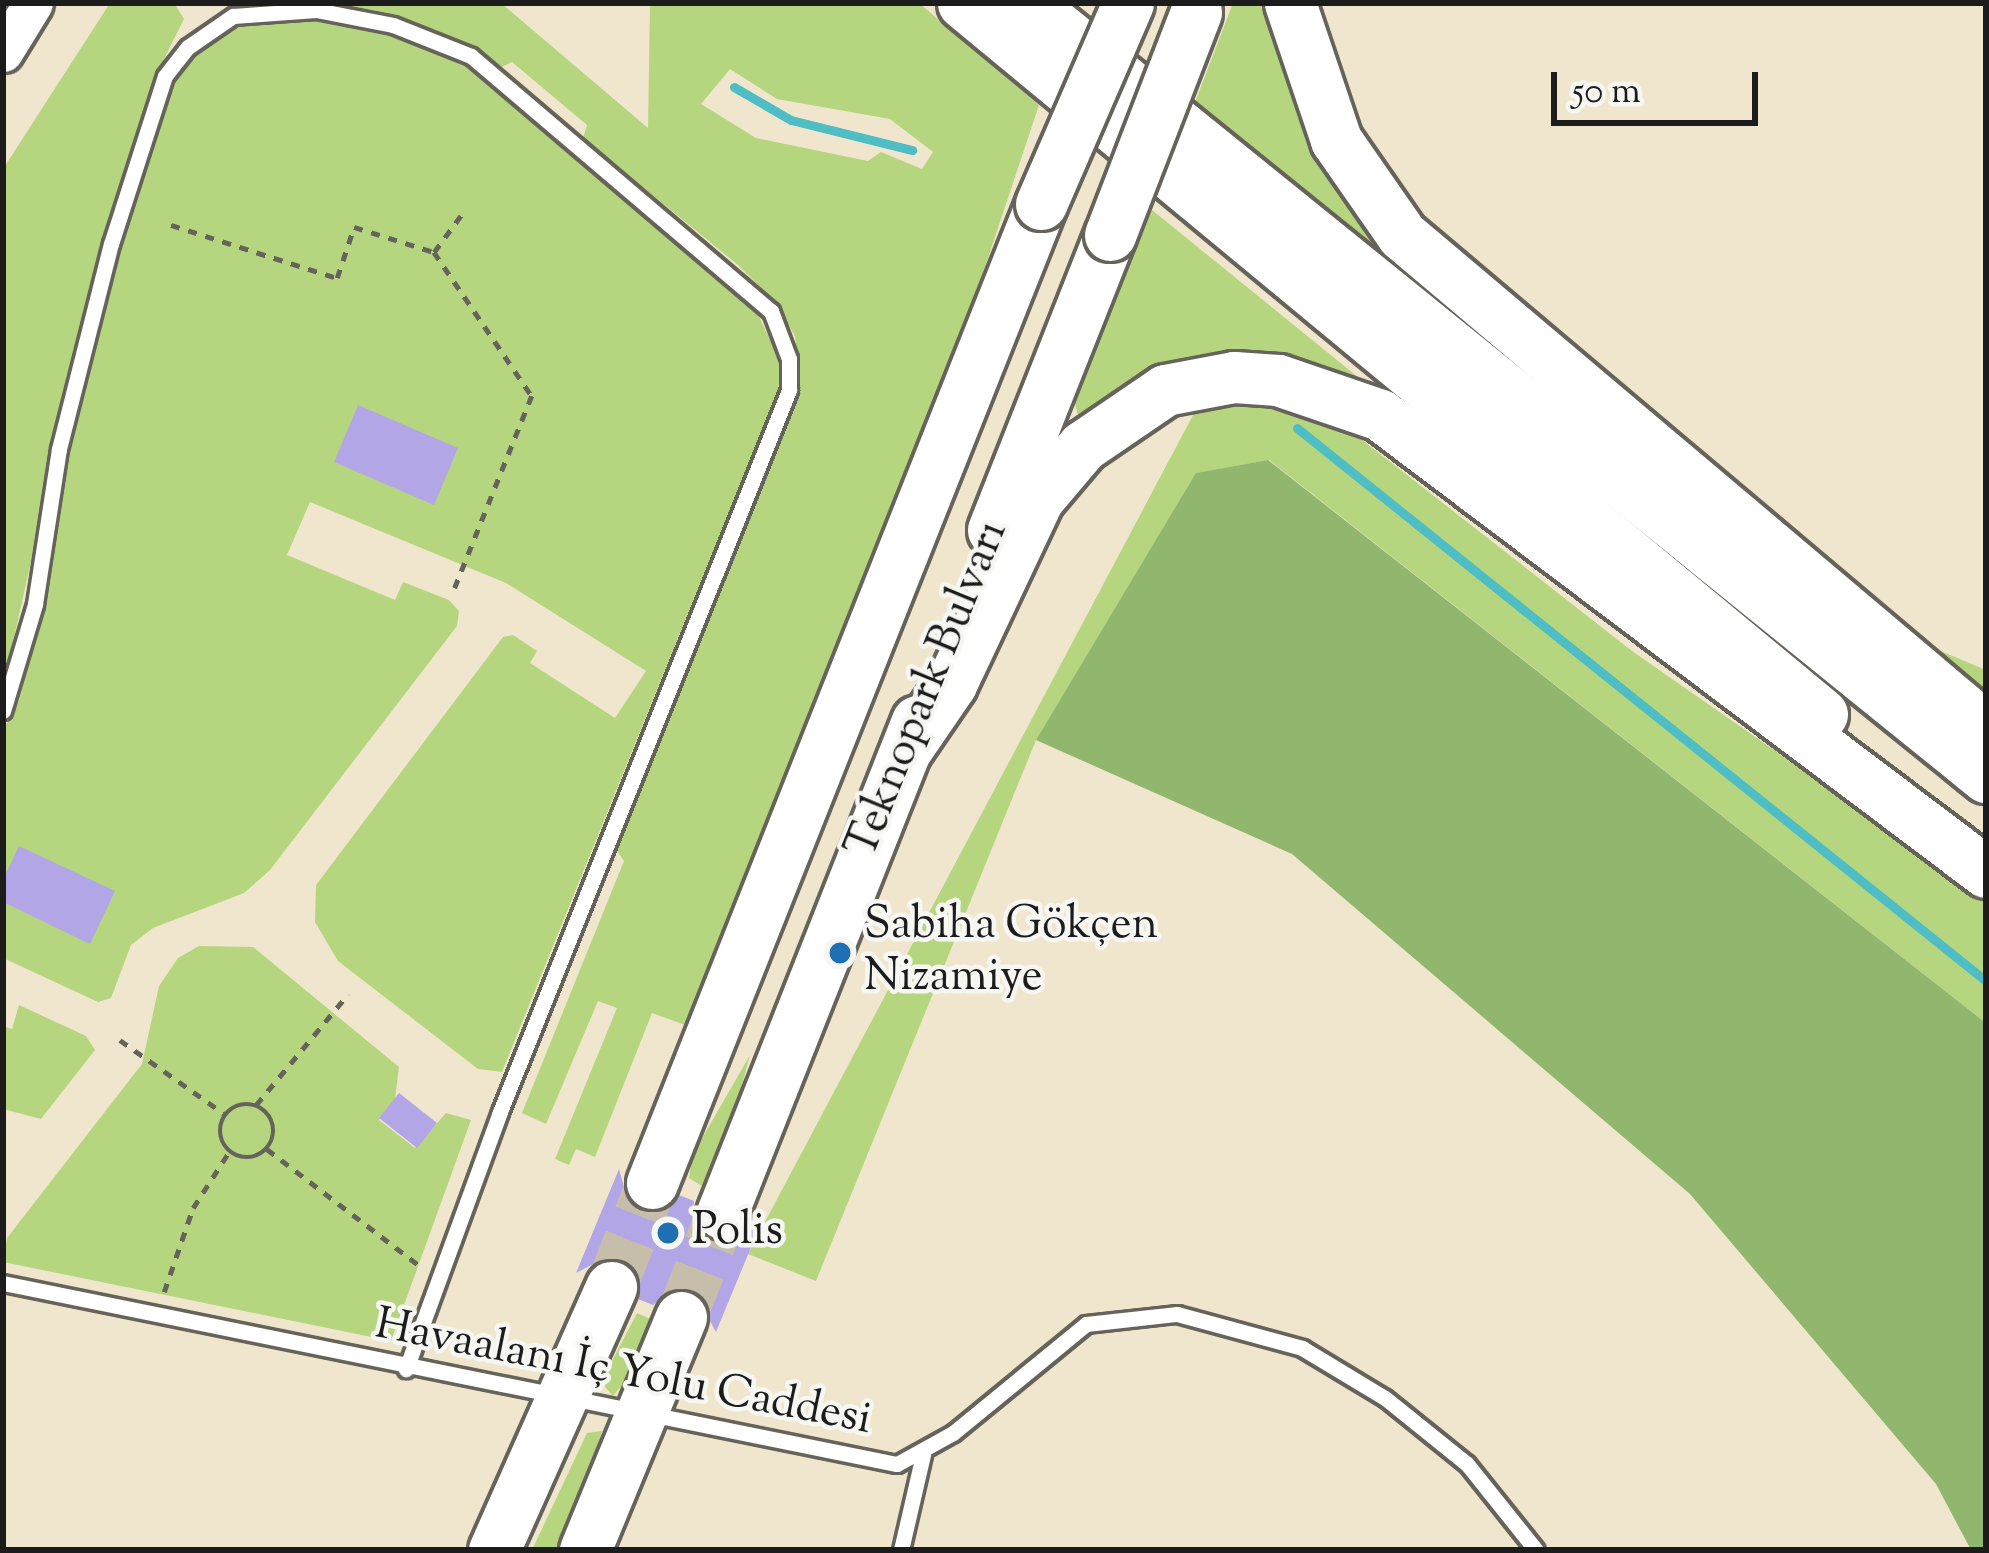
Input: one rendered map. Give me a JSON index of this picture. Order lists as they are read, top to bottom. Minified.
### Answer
{"streets":{"highway":["Teknopark Bulvarı"],"lane":["Havaalanı İç Yolu Caddesi"]},"places":["Sabiha Gökçen Nizamiye","Polis"],"scale_bar":"50 m"}
